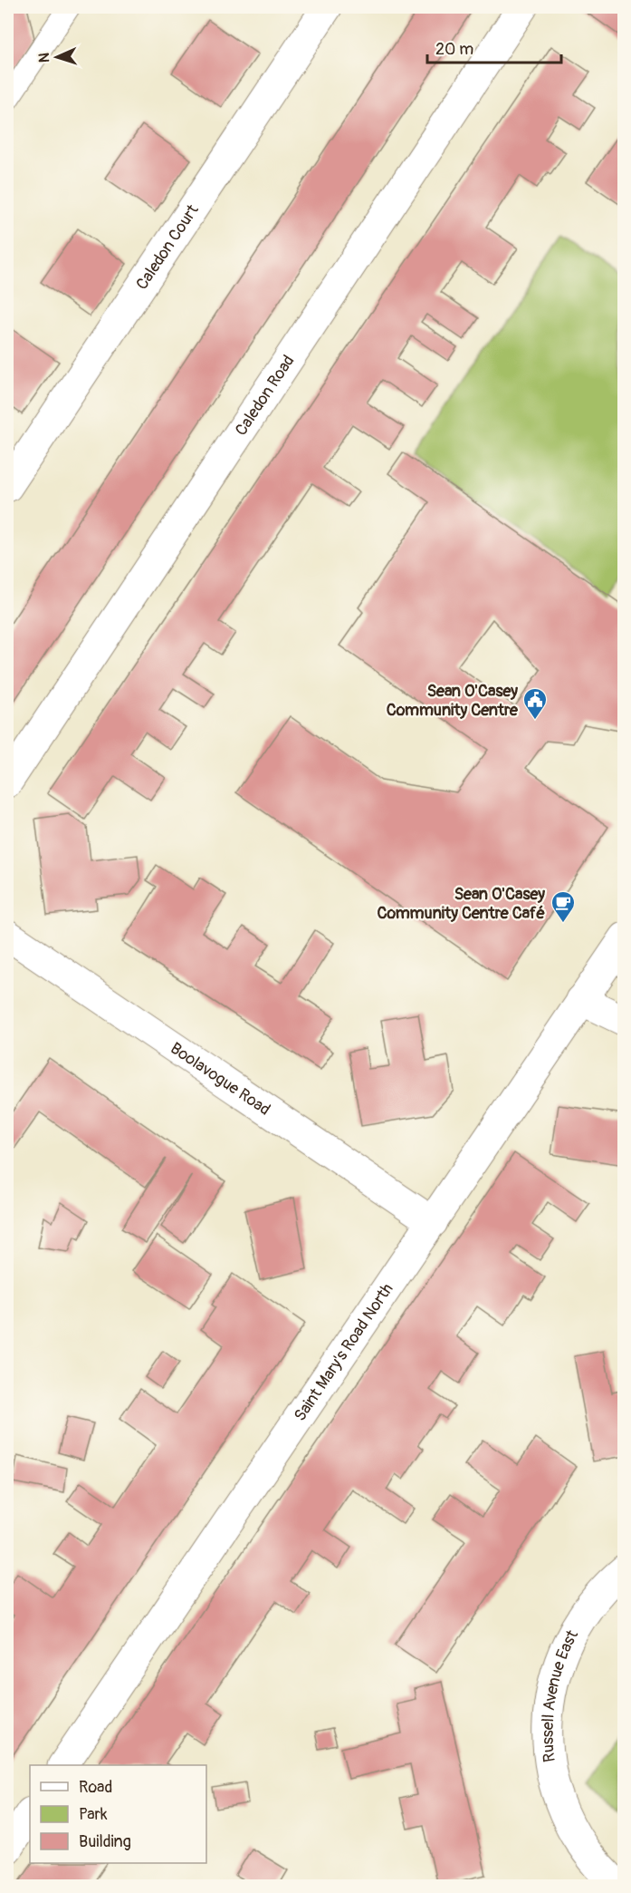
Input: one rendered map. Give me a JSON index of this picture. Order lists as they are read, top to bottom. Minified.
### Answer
{"streets":{"street":["Caledon Court","Caledon Road","Boolavogue Road","Saint Mary's Road North","Russell Avenue East"]},"crossings":[["Boolavogue Road","Saint Mary's Road North"]],"places":{"public building":["Sean O'Casey Community Centre"],"cafe":["Sean O'Casey Community Centre Café"]},"legend":["Road","Park","Building"],"scale_bar":"20 m","north":"left"}
